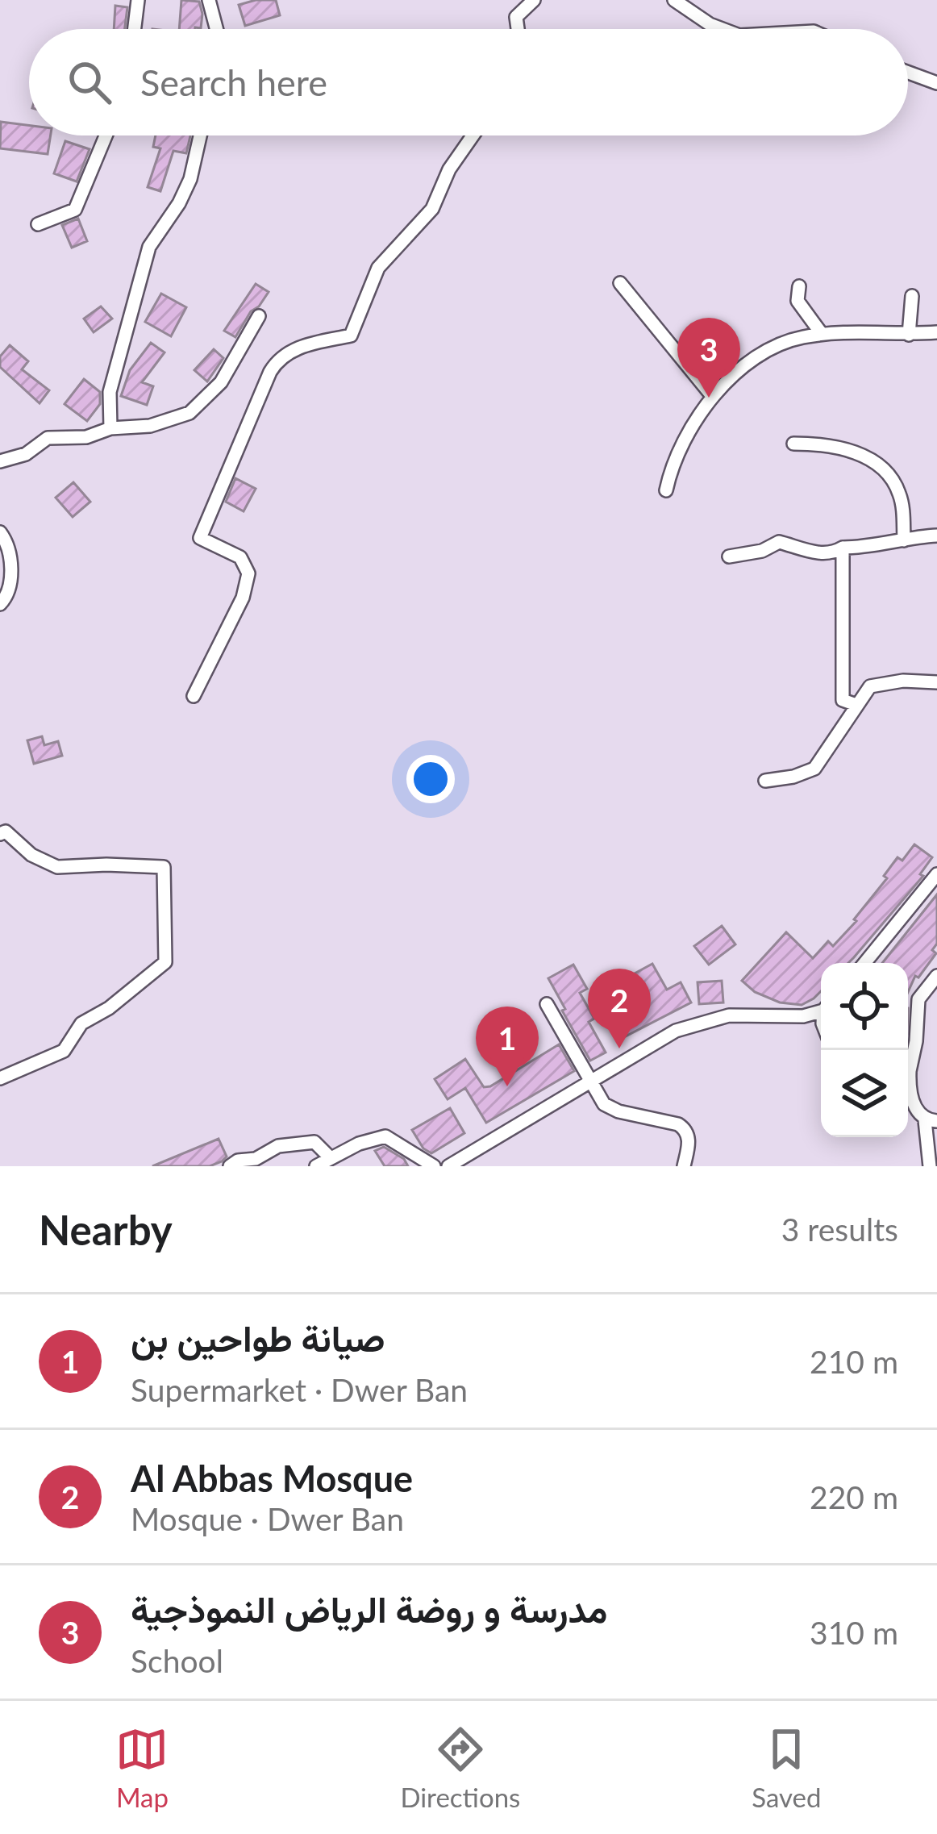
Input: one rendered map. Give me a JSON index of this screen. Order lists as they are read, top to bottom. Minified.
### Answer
{"page":{"search":"Search here","pins":["3","2","1"],"heading":["Nearby","3 results"],"list":[{"mark":"1","name":"صيانة طواحين بن","note":"Supermarket · Dwer Ban","value":"210 m"},{"mark":"2","name":"Al Abbas Mosque","note":"Mosque · Dwer Ban","value":"220 m"},{"mark":"3","name":"مدرسة و روضة الرياض النموذجية","note":"School","value":"310 m"}],"nav":["Map","Directions","Saved"]}}
